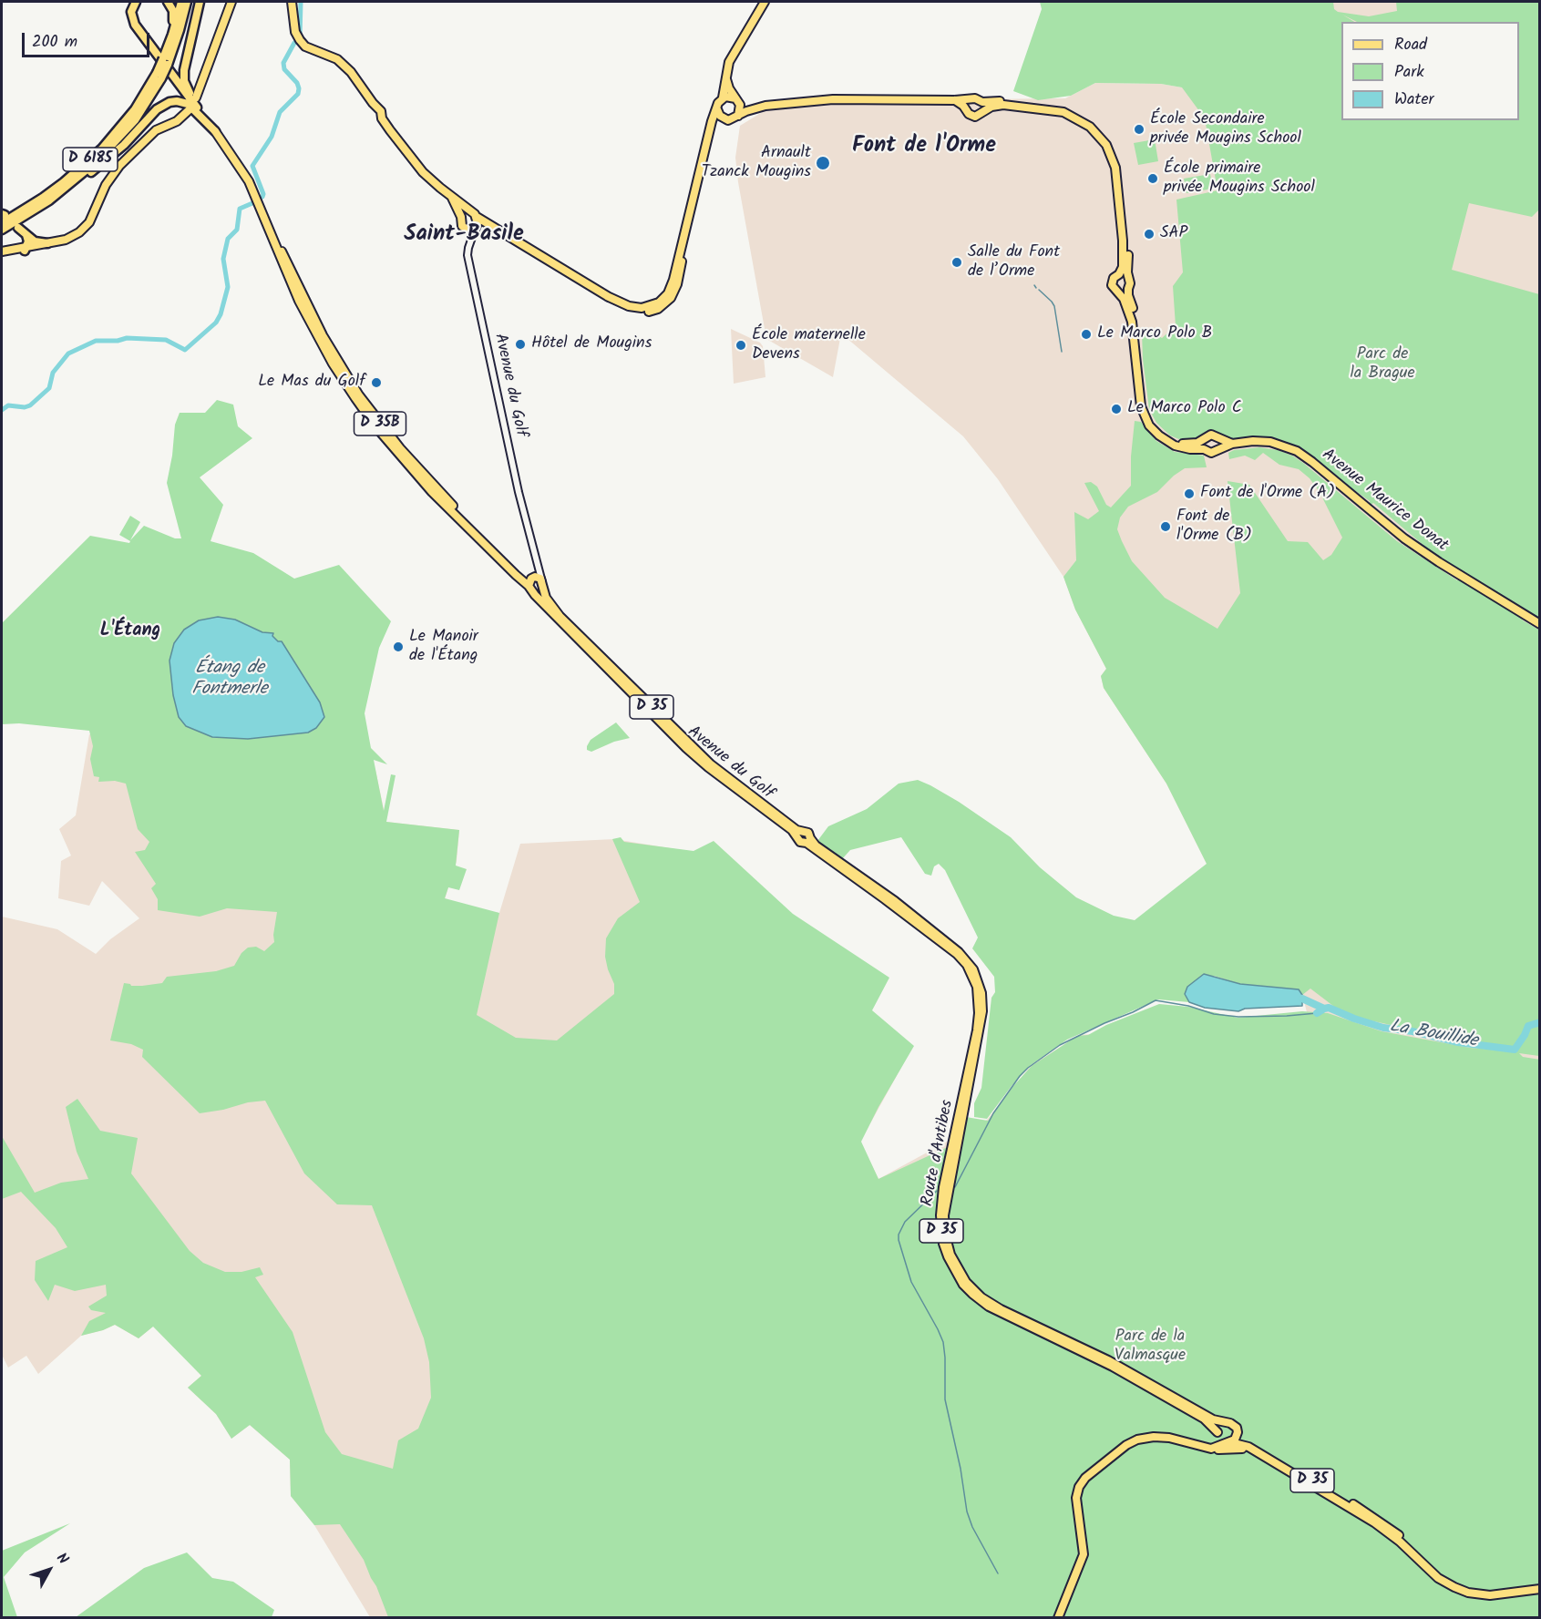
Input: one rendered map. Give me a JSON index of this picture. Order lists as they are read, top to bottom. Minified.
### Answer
{"streets":{"highway":["D 6185"],"main road":["Avenue du Golf","D 35B","Avenue Maurice Donat","D 35","Route d'Antibes"]},"crossings":[["Avenue du Golf","D 35B"],["Avenue du Golf","Route d'Antibes"],["D 35","Route d'Antibes"]],"districts":["Font de l'Orme","Saint-Basile","L'Étang"],"water":["Étang de Fontmerle","La Bouillide"],"parks":["Parc de la Brague","Parc de la Valmasque"],"places":["École Secondaire privée Mougins School","Arnault Tzanck Mougins","École primaire privée Mougins School","SAP","Salle du Font de l’Orme","Le Marco Polo B","Hôtel de Mougins","École maternelle Devens","Le Mas du Golf","Le Marco Polo C","Font de l'Orme (A)","Font de l'Orme (B)","Le Manoir de l'Étang"],"legend":["Road","Park","Water"],"scale_bar":"200 m","north":"top right"}
